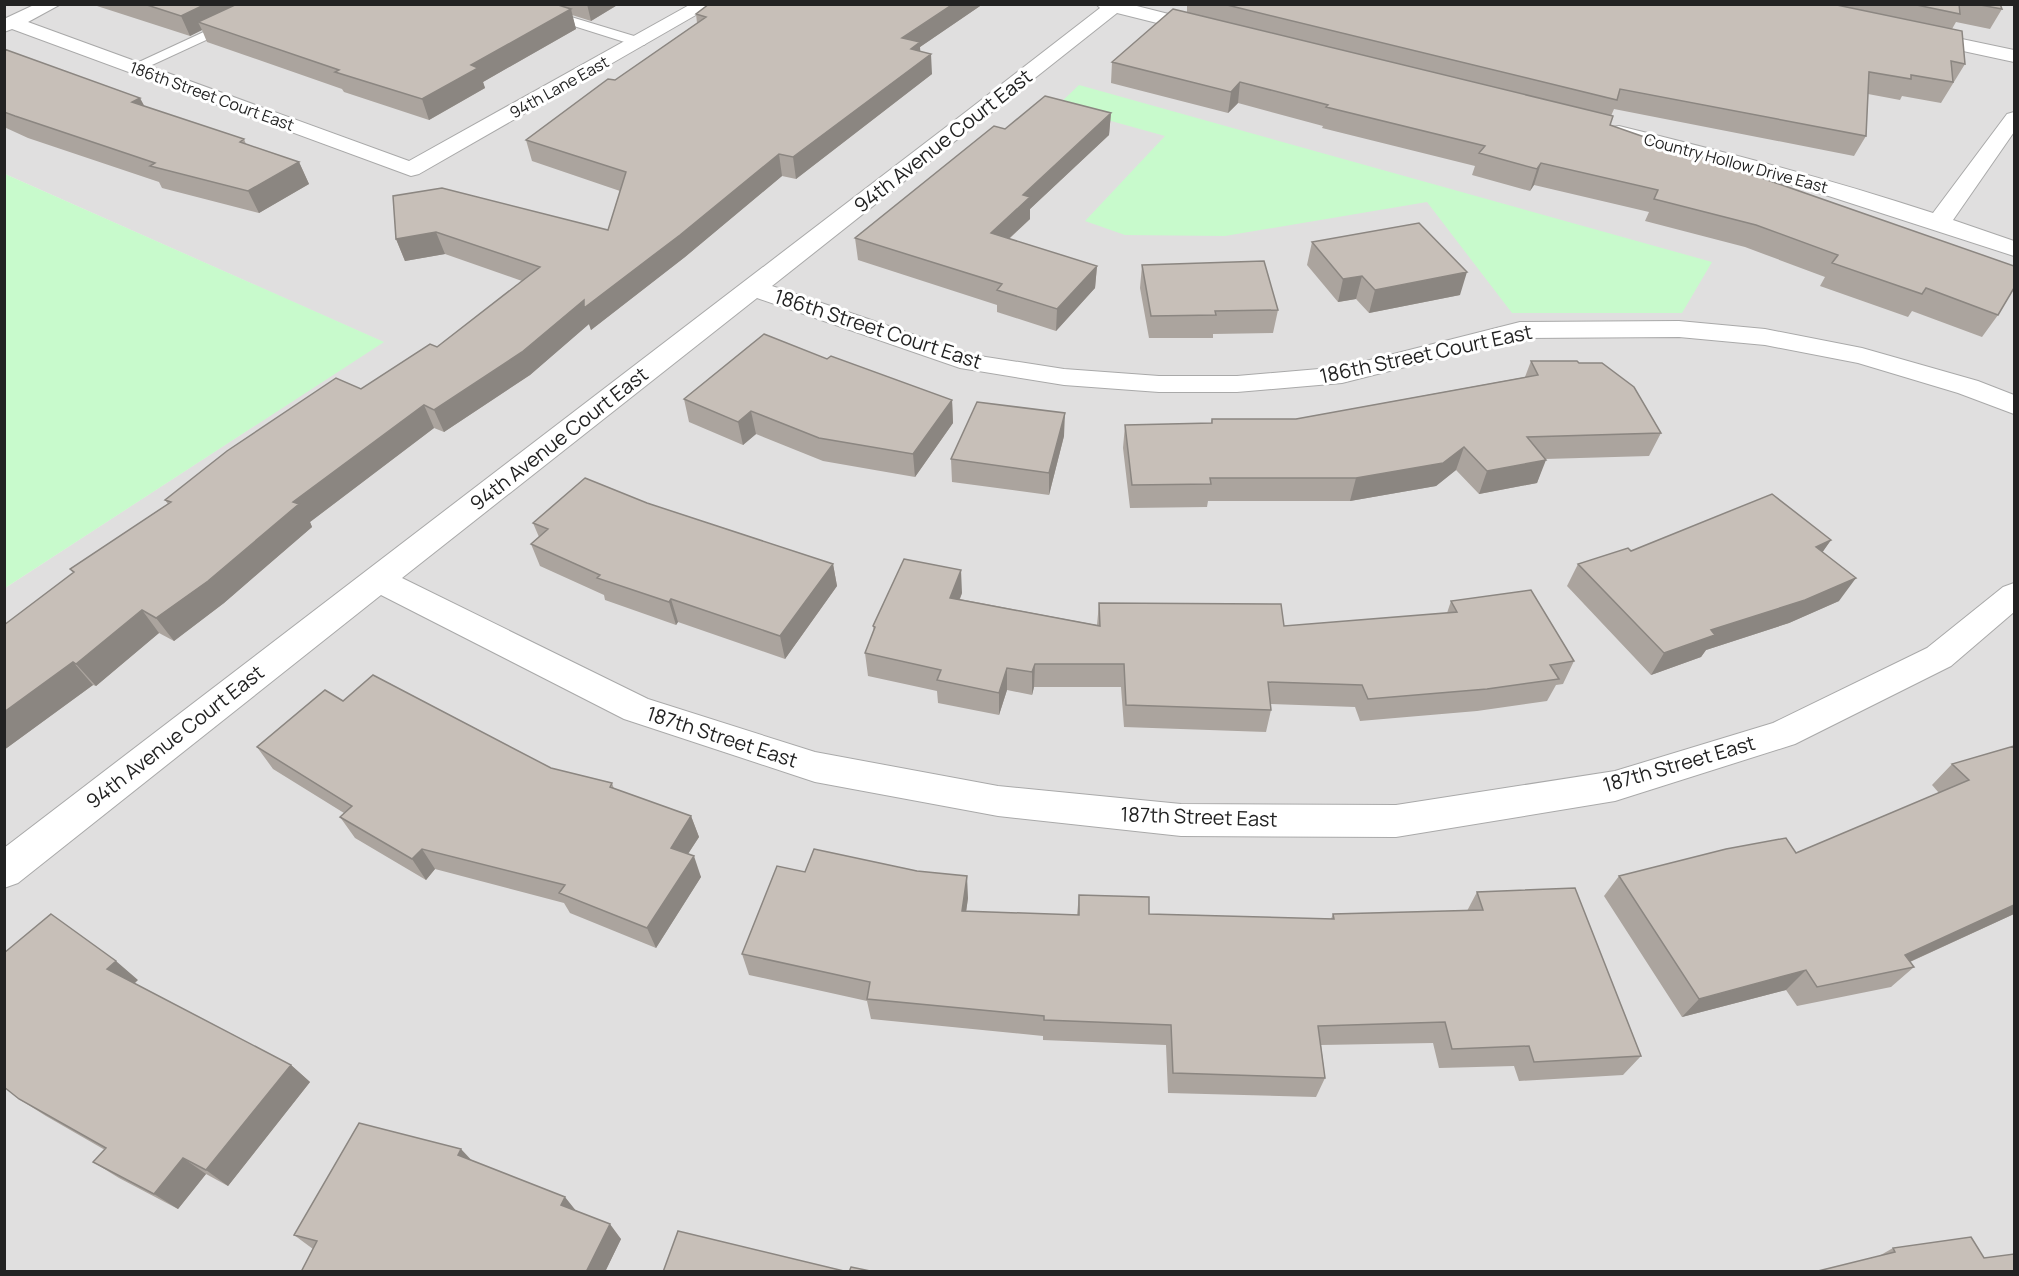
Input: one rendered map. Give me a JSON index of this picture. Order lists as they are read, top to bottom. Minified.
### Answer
{"streets":{"street":["94th Lane East","186th Street Court East","94th Avenue Court East","Country Hollow Drive East","187th Street East"]},"crossings":[["94th Lane East","186th Street Court East"],["186th Street Court East","94th Avenue Court East"],["94th Avenue Court East","187th Street East"]]}
